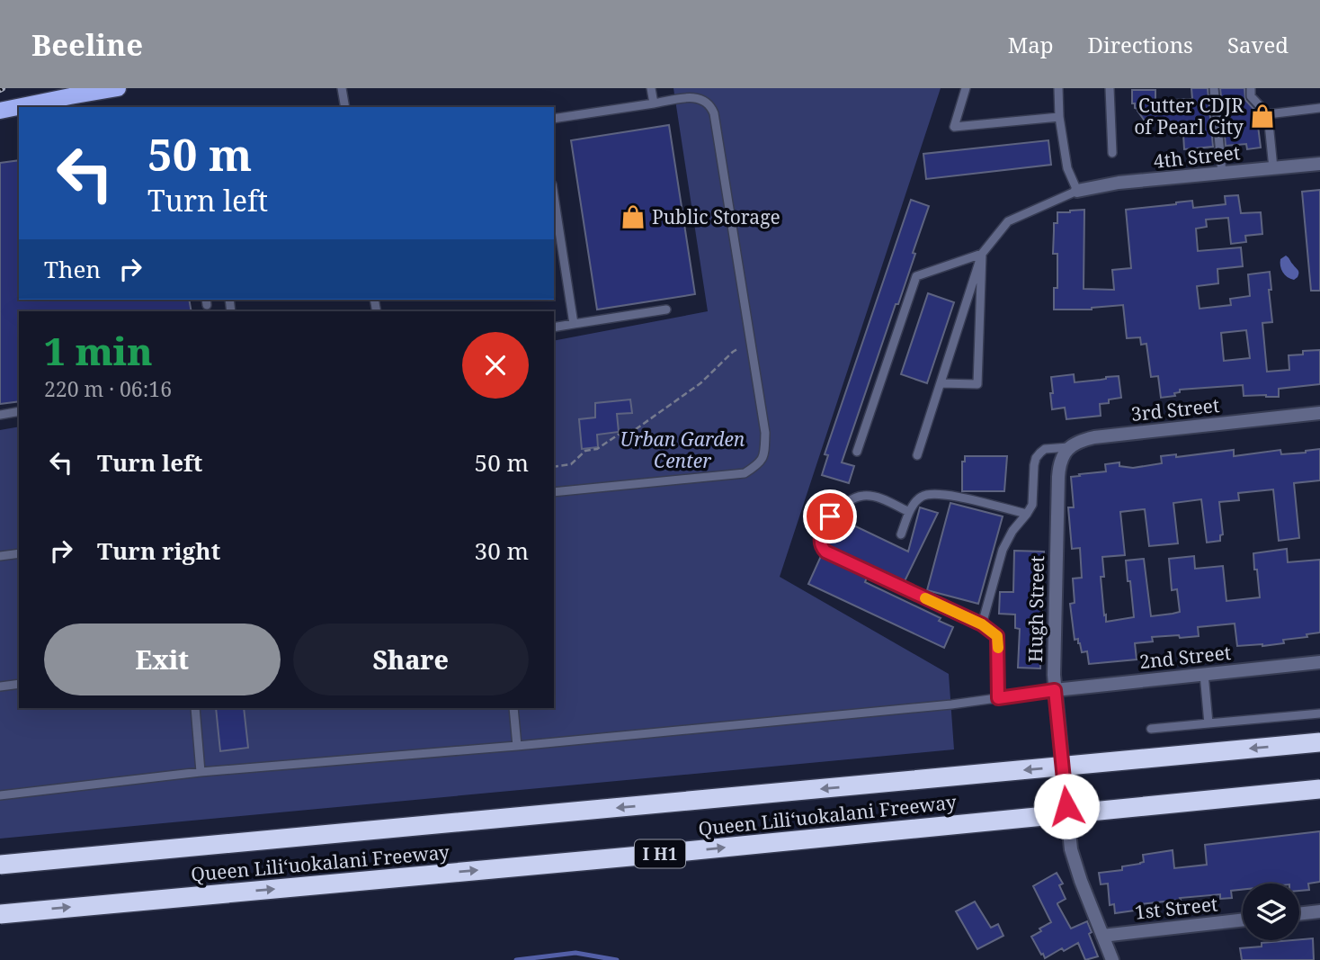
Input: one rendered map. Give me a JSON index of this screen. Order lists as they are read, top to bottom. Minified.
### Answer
{"streets":{"highway":["Queen Liliʻuokalani Freeway","I H1"],"street":["4th Street","3rd Street","Hugh Street","2nd Street","1st Street"]},"crossings":[["3rd Street","Hugh Street"],["Hugh Street","2nd Street"],["Hugh Street","1st Street"]],"parks":["Urban Garden Center"],"places":{"shop":["Cutter CDJR of Pearl City","Public Storage"]},"page":{"header":"Beeline","nav":["Map","Directions","Saved"],"turn":["50 m","Turn left"],"then":"Then","heading":["1 min","220 m · 06:16"],"list":[{"name":"Turn left","value":"50 m"},{"name":"Turn right","value":"30 m"}],"buttons":["Exit","Share"]}}
